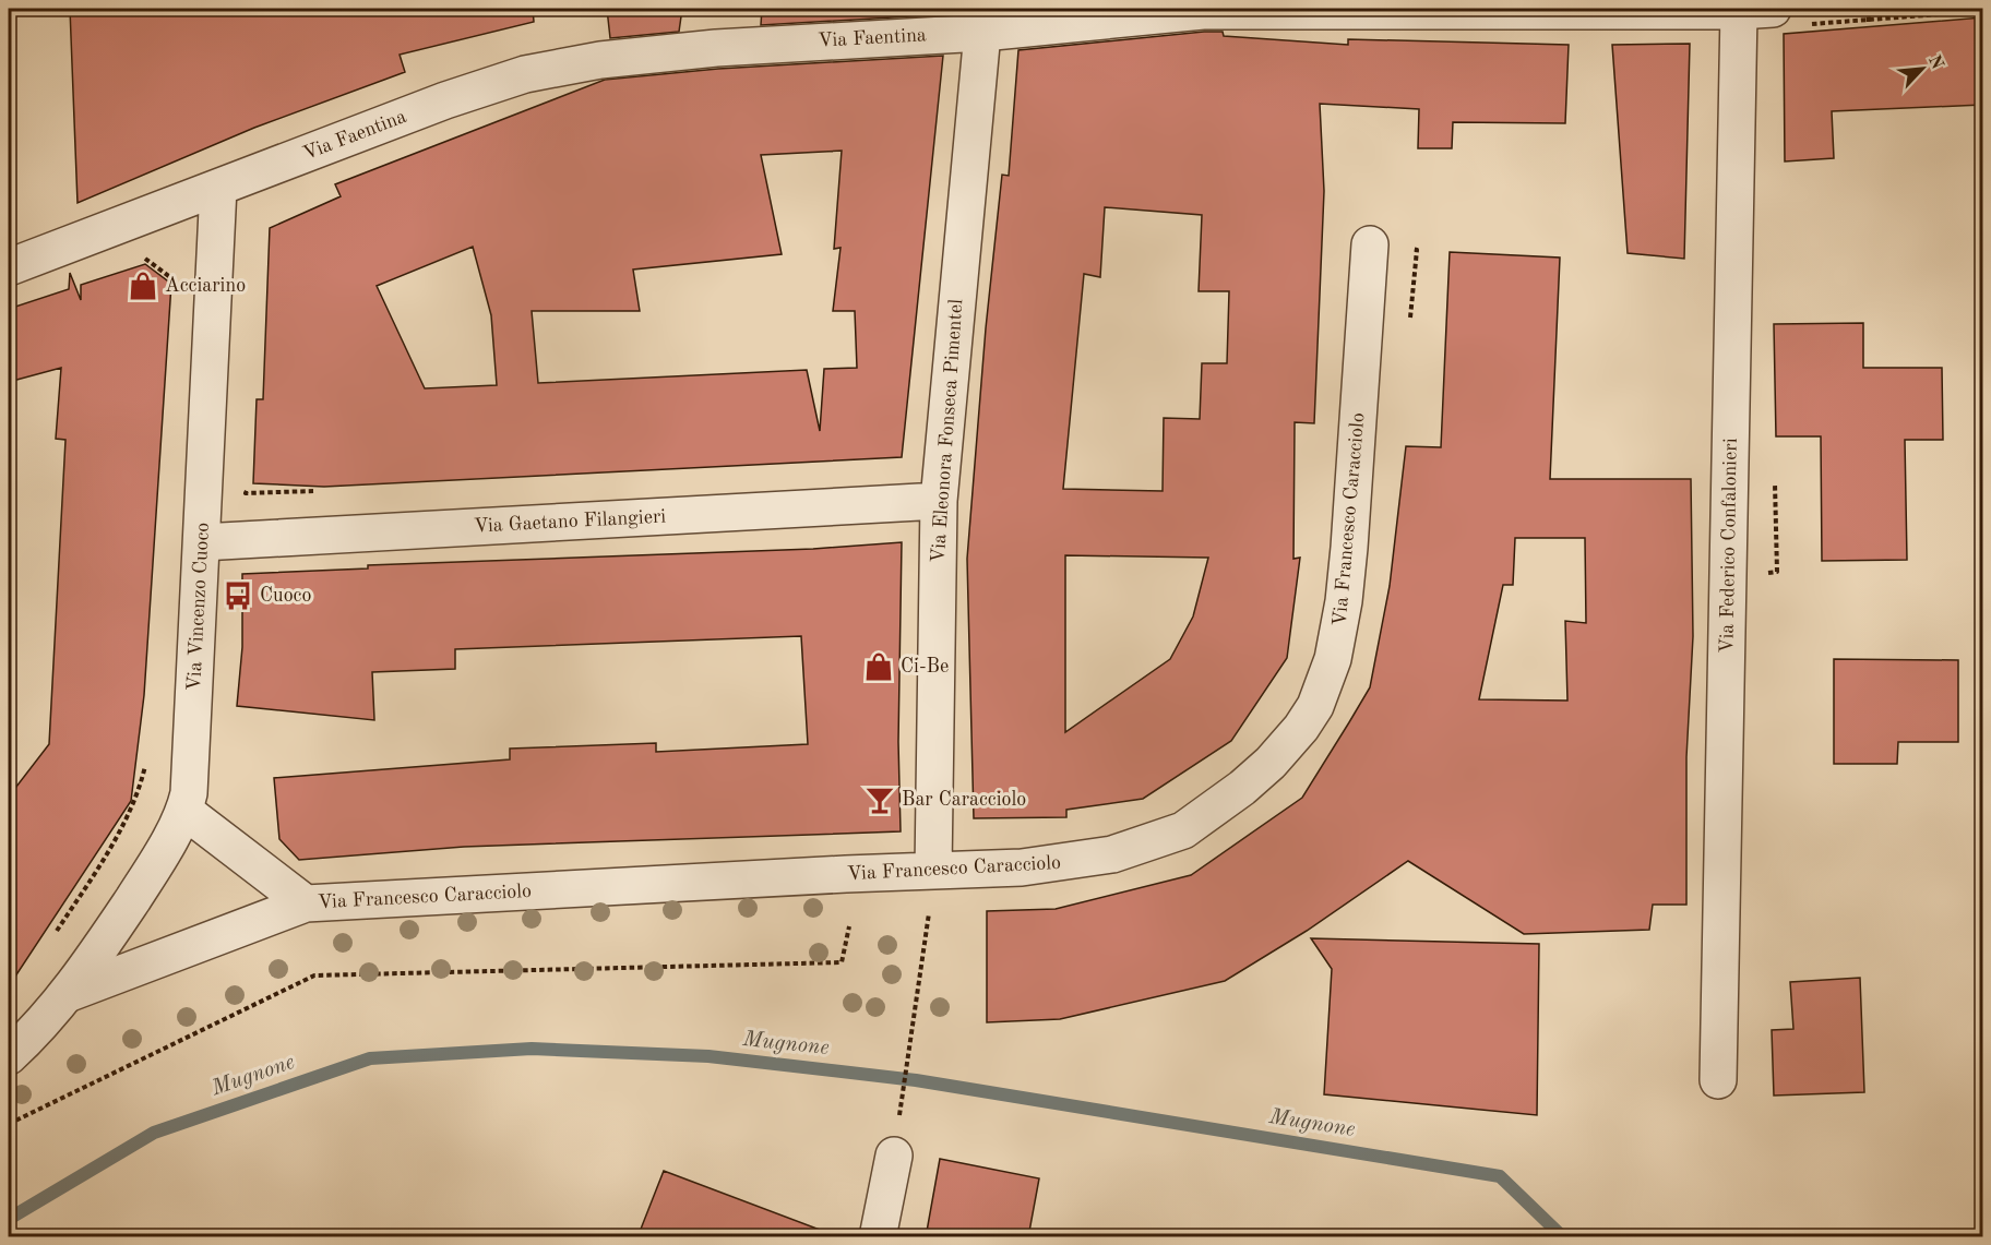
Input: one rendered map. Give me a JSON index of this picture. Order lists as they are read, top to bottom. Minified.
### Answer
{"streets":{"street":["Via Faentina","Via Eleonora Fonseca Pimentel","Via Francesco Caracciolo","Via Gaetano Filangieri","Via Federico Confalonieri","Via Vincenzo Cuoco"]},"crossings":[["Via Faentina","Via Eleonora Fonseca Pimentel"],["Via Faentina","Via Federico Confalonieri"],["Via Faentina","Via Vincenzo Cuoco"],["Via Eleonora Fonseca Pimentel","Via Francesco Caracciolo"],["Via Eleonora Fonseca Pimentel","Via Gaetano Filangieri"],["Via Francesco Caracciolo","Via Vincenzo Cuoco"],["Via Gaetano Filangieri","Via Vincenzo Cuoco"]],"water":["Mugnone"],"places":{"shop":["Acciarino","Ci-Be"],"bus stop":["Cuoco"],"bar":["Bar Caracciolo"]},"north":"top right"}
